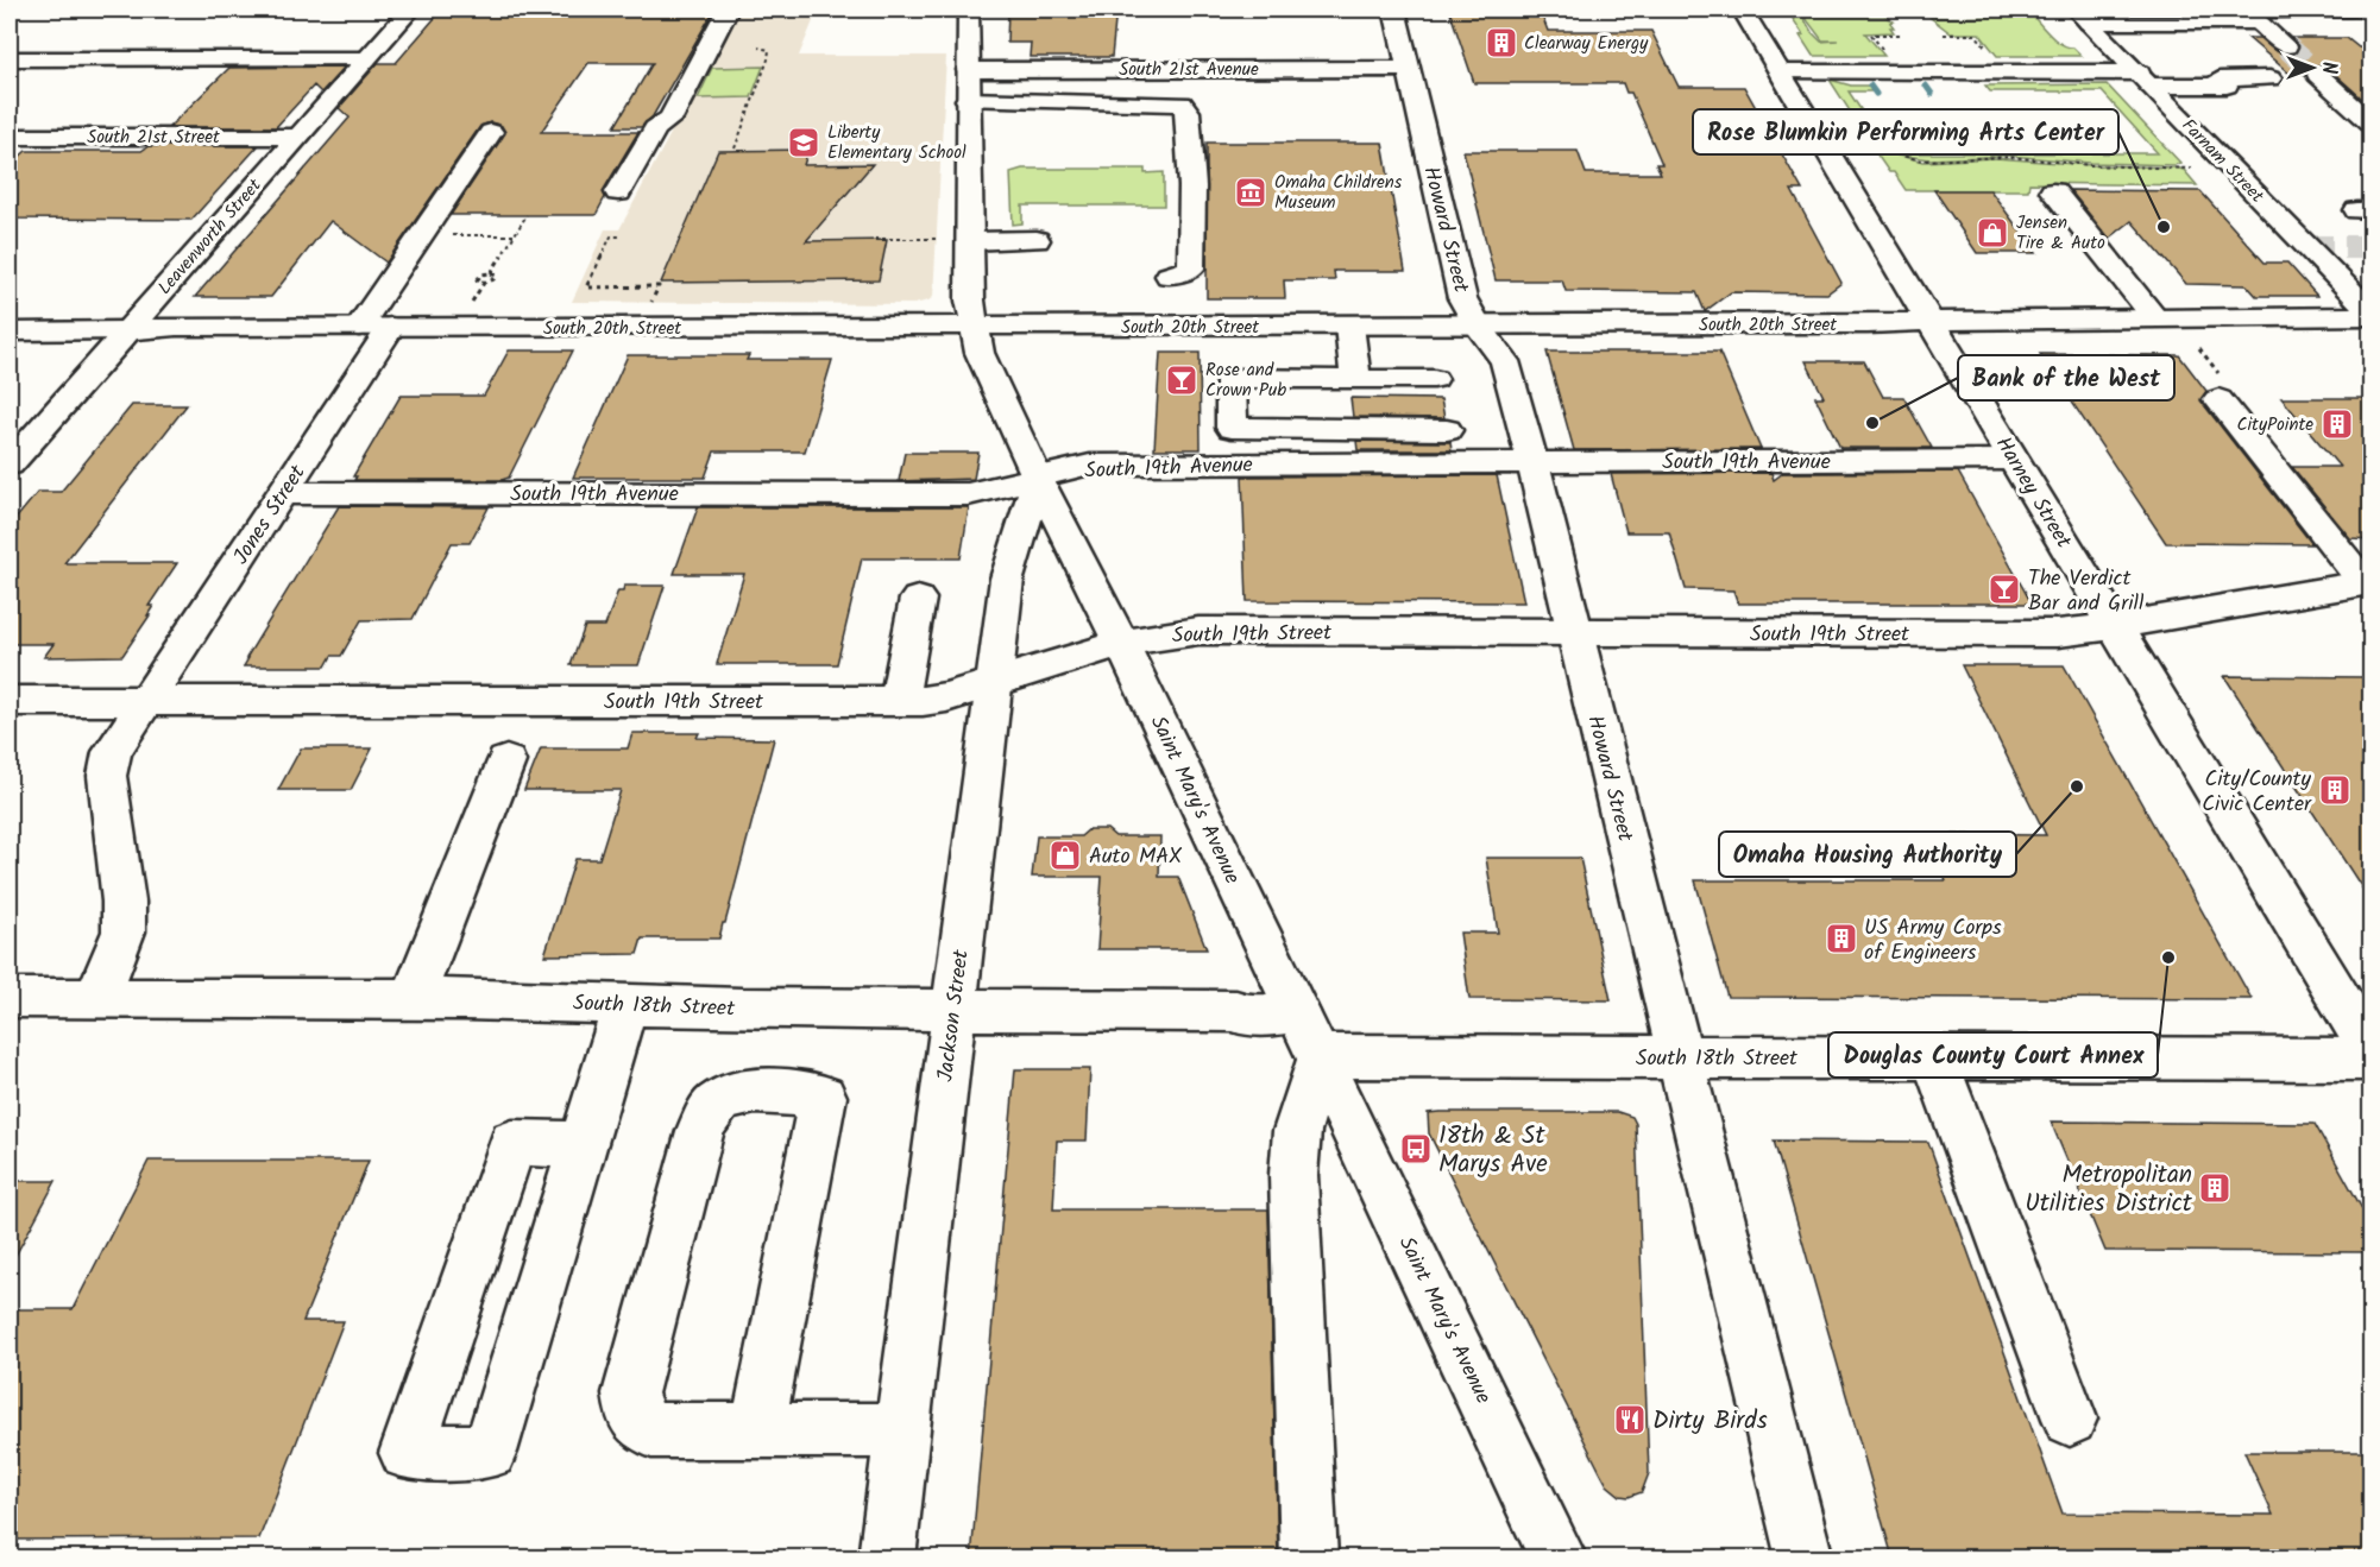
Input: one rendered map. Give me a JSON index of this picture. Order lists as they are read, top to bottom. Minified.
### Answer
{"streets":{"main road":["South 21st Avenue","South 21st Street","Farnam Street","Howard Street","Leavenworth Street","South 20th Street","South 19th Avenue","Harney Street","Jones Street","South 19th Street","Saint Mary's Avenue","South 18th Street","Jackson Street"]},"crossings":[["South 21st Avenue","Howard Street"],["South 21st Avenue","Saint Mary's Avenue"],["South 21st Street","Leavenworth Street"],["Howard Street","South 20th Street"],["Howard Street","South 19th Avenue"],["Howard Street","South 19th Street"],["Howard Street","South 18th Street"],["Leavenworth Street","South 20th Street"],["South 20th Street","Harney Street"],["South 20th Street","Jones Street"],["South 20th Street","Saint Mary's Avenue"],["South 19th Avenue","Harney Street"],["South 19th Avenue","Jones Street"],["South 19th Avenue","Saint Mary's Avenue"],["South 19th Avenue","Jackson Street"],["Harney Street","South 19th Street"],["Jones Street","South 19th Street"],["Jones Street","South 18th Street"],["South 19th Street","Saint Mary's Avenue"],["South 19th Street","Jackson Street"],["Saint Mary's Avenue","South 18th Street"],["Saint Mary's Avenue","Jackson Street"],["South 18th Street","Jackson Street"]],"places":{"building":["Clearway Energy","CityPointe","City/County Civic Center","US Army Corps of Engineers","Metropolitan Utilities District"],"school or university":["Liberty Elementary School"],"museum":["Omaha Childrens Museum"],"other":["Rose Blumkin Performing Arts Center","Bank of the West","Omaha Housing Authority","Douglas County Court Annex"],"shop":["Jensen Tire & Auto","Auto MAX"],"bar":["Rose and Crown Pub","The Verdict Bar and Grill"],"bus stop":["18th & St Marys Ave"],"restaurant":["Dirty Birds"]},"north":"right"}
